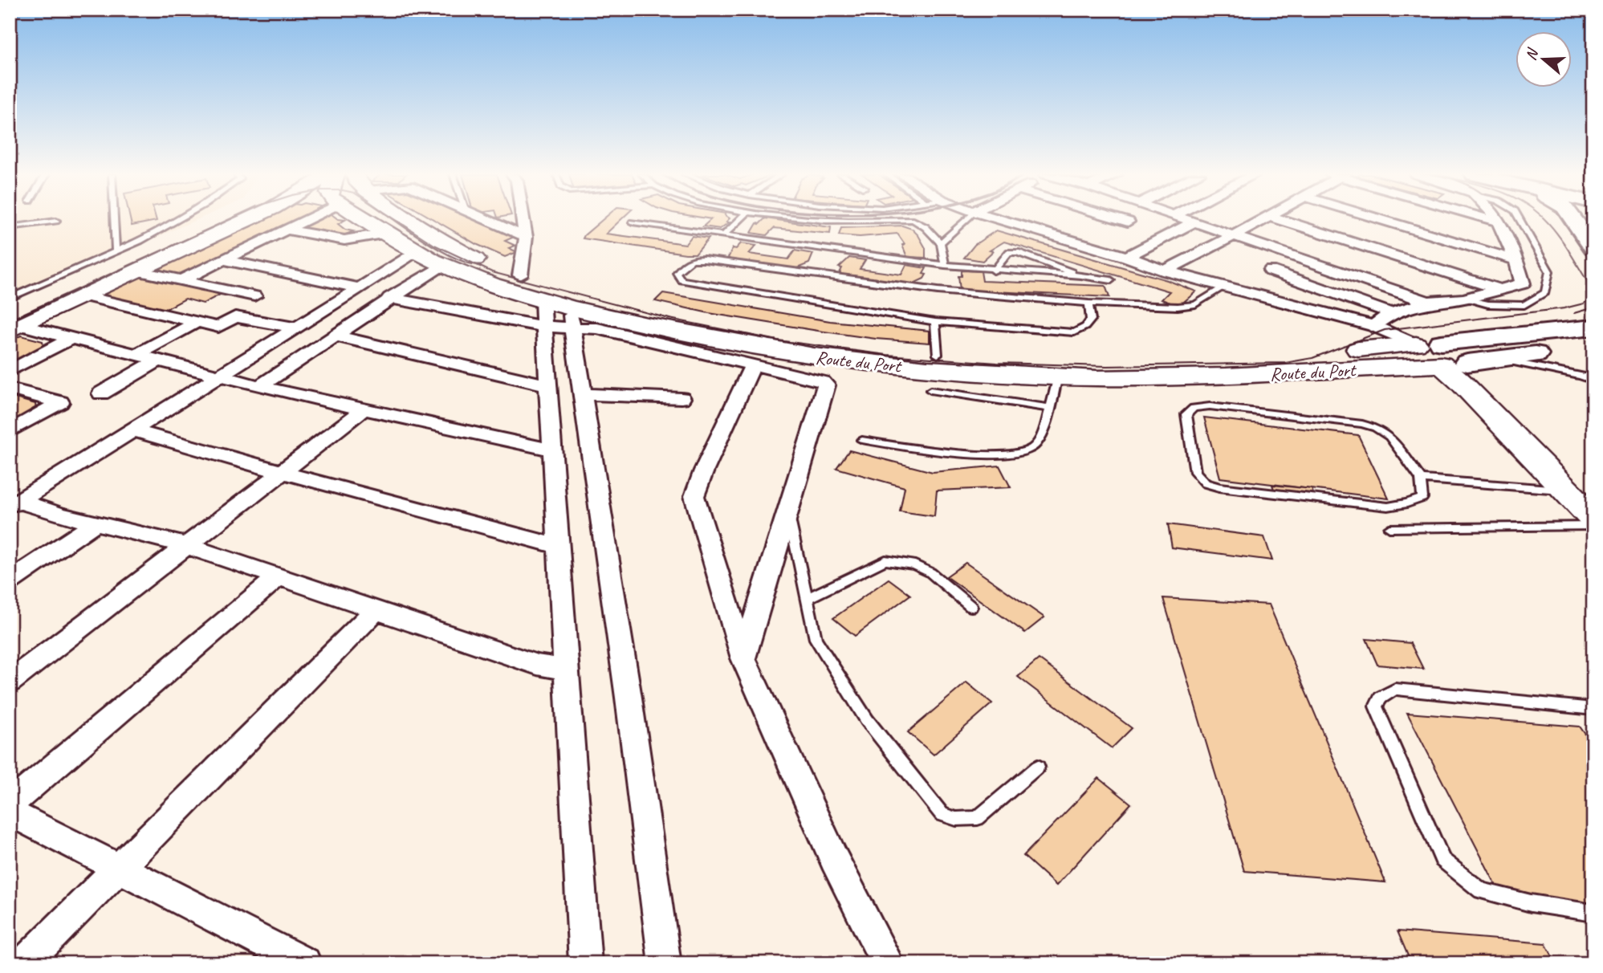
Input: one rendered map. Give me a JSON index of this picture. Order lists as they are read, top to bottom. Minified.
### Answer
{"streets":{"highway":["Route du Port"]},"north":"left"}
